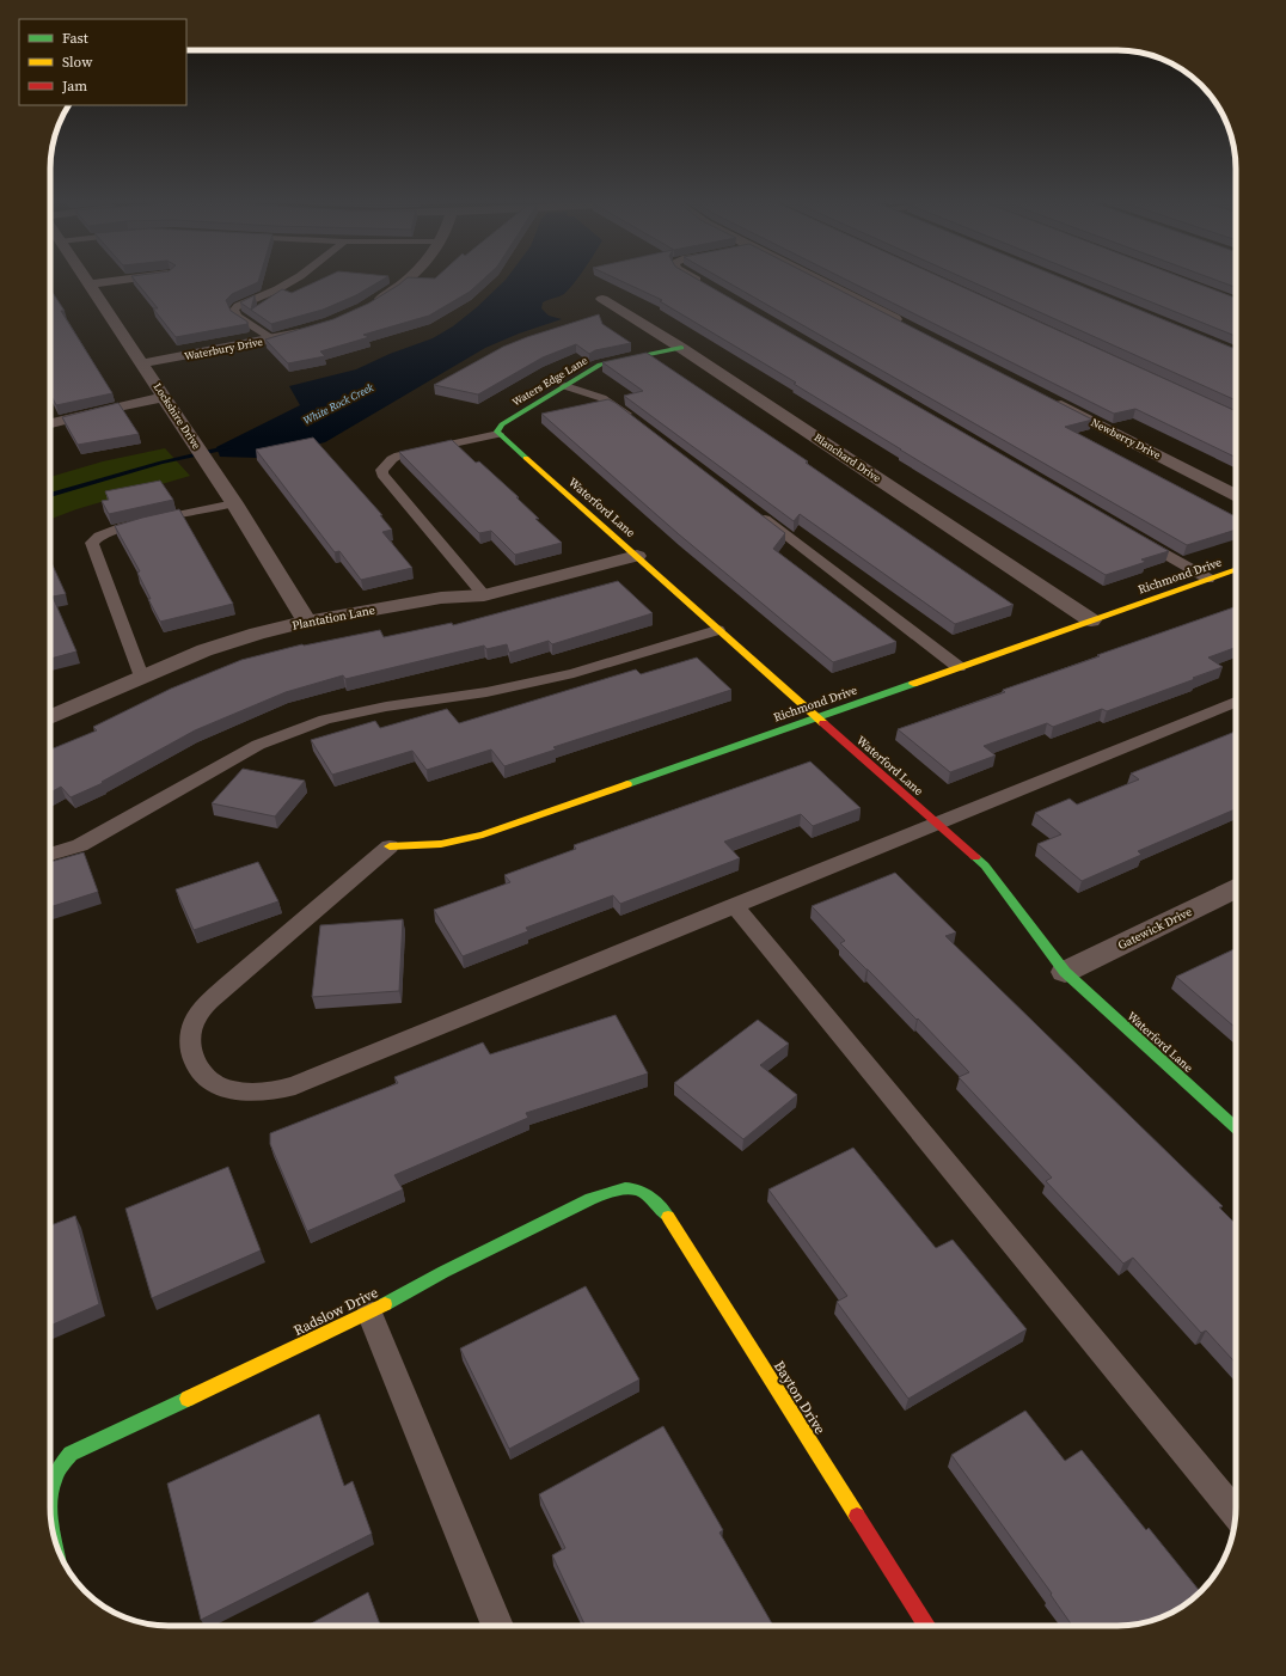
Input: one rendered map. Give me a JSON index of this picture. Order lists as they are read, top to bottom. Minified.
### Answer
{"streets":{"street":["Waterbury Drive","Waters Edge Lane","Lockshire Drive","Newberry Drive","Blanchard Drive","Waterford Lane","Richmond Drive","Plantation Lane","Gatewick Drive","Radslow Drive","Bayton Drive"]},"crossings":[["Waterbury Drive","Lockshire Drive"],["Waters Edge Lane","Blanchard Drive"],["Waters Edge Lane","Waterford Lane"],["Lockshire Drive","Plantation Lane"],["Blanchard Drive","Richmond Drive"],["Waterford Lane","Richmond Drive"],["Waterford Lane","Plantation Lane"],["Waterford Lane","Gatewick Drive"],["Radslow Drive","Bayton Drive"]],"water":["White Rock Creek"],"legend":["Fast","Slow","Jam"]}
